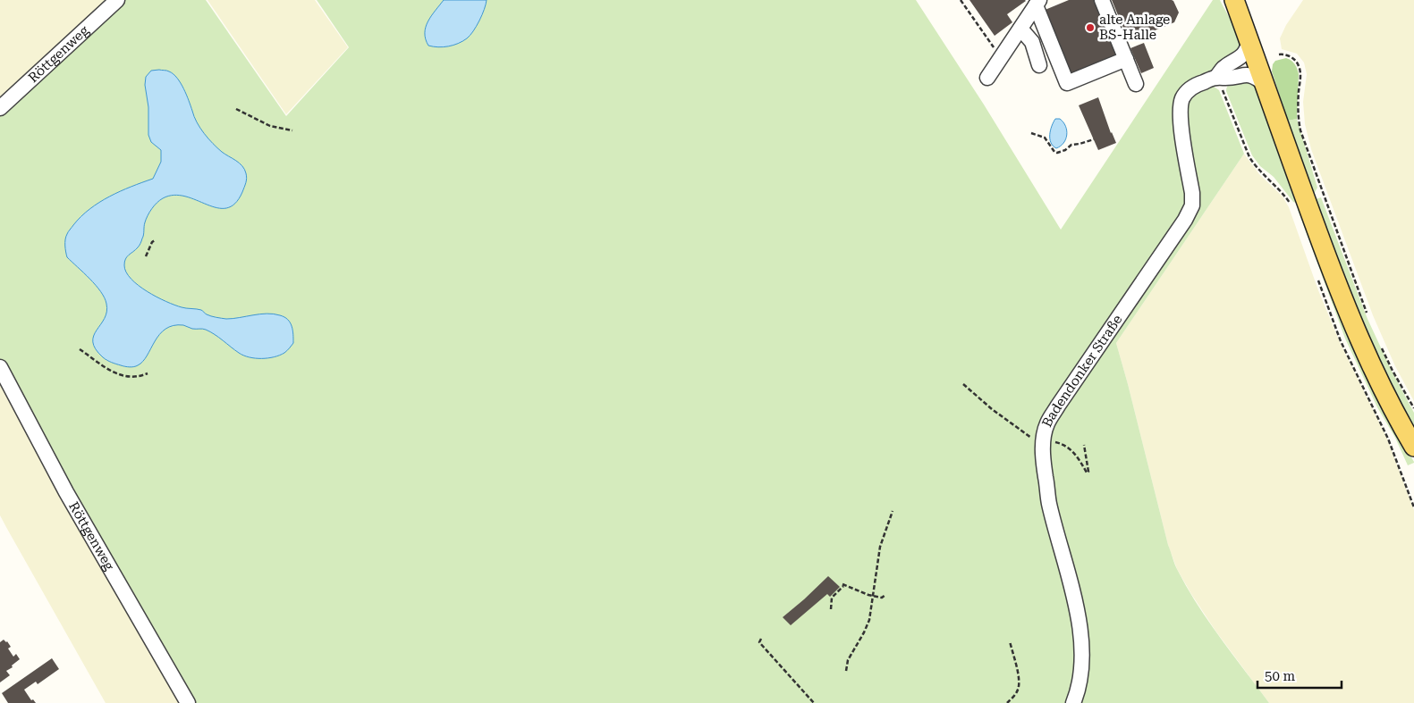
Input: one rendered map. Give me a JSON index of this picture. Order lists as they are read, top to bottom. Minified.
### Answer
{"streets":{"street":["Röttgenweg","Badendonker Straße"]},"places":["alte Anlage BS-Halle"],"scale_bar":"50 m"}
